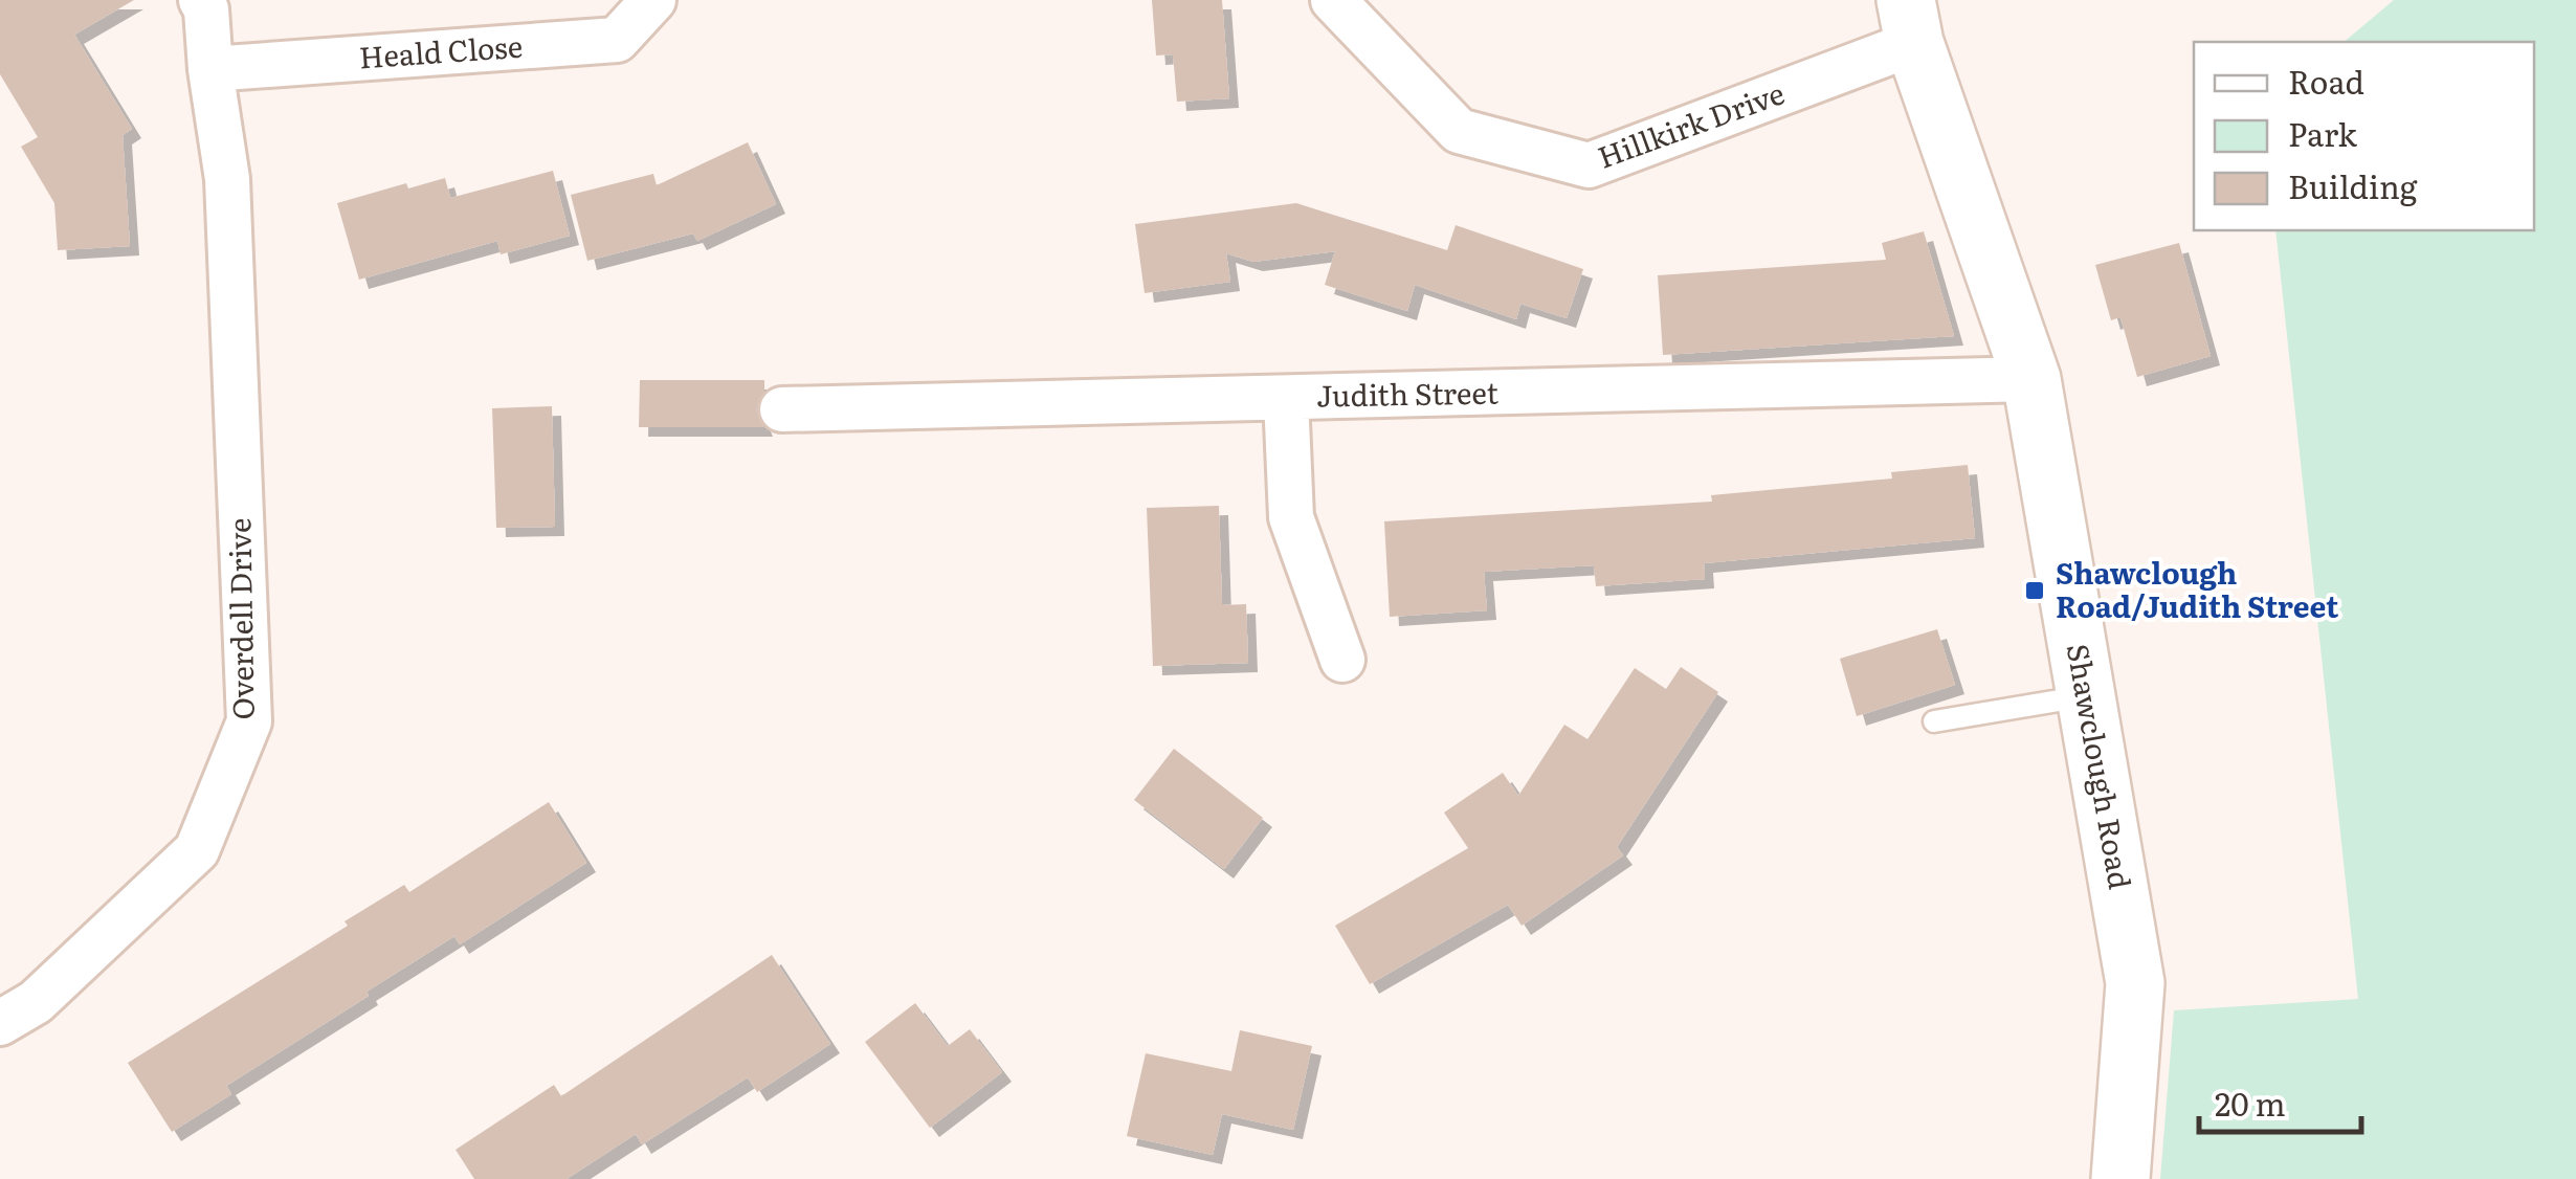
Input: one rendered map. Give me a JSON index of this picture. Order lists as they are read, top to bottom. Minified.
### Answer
{"streets":{"main road":["Shawclough Road"],"street":["Heald Close","Hillkirk Drive","Judith Street","Overdell Drive"]},"crossings":[["Heald Close","Overdell Drive"],["Hillkirk Drive","Shawclough Road"],["Judith Street","Shawclough Road"]],"places":{"transit":["Shawclough Road/Judith Street"]},"legend":["Road","Park","Building"],"scale_bar":"20 m"}
